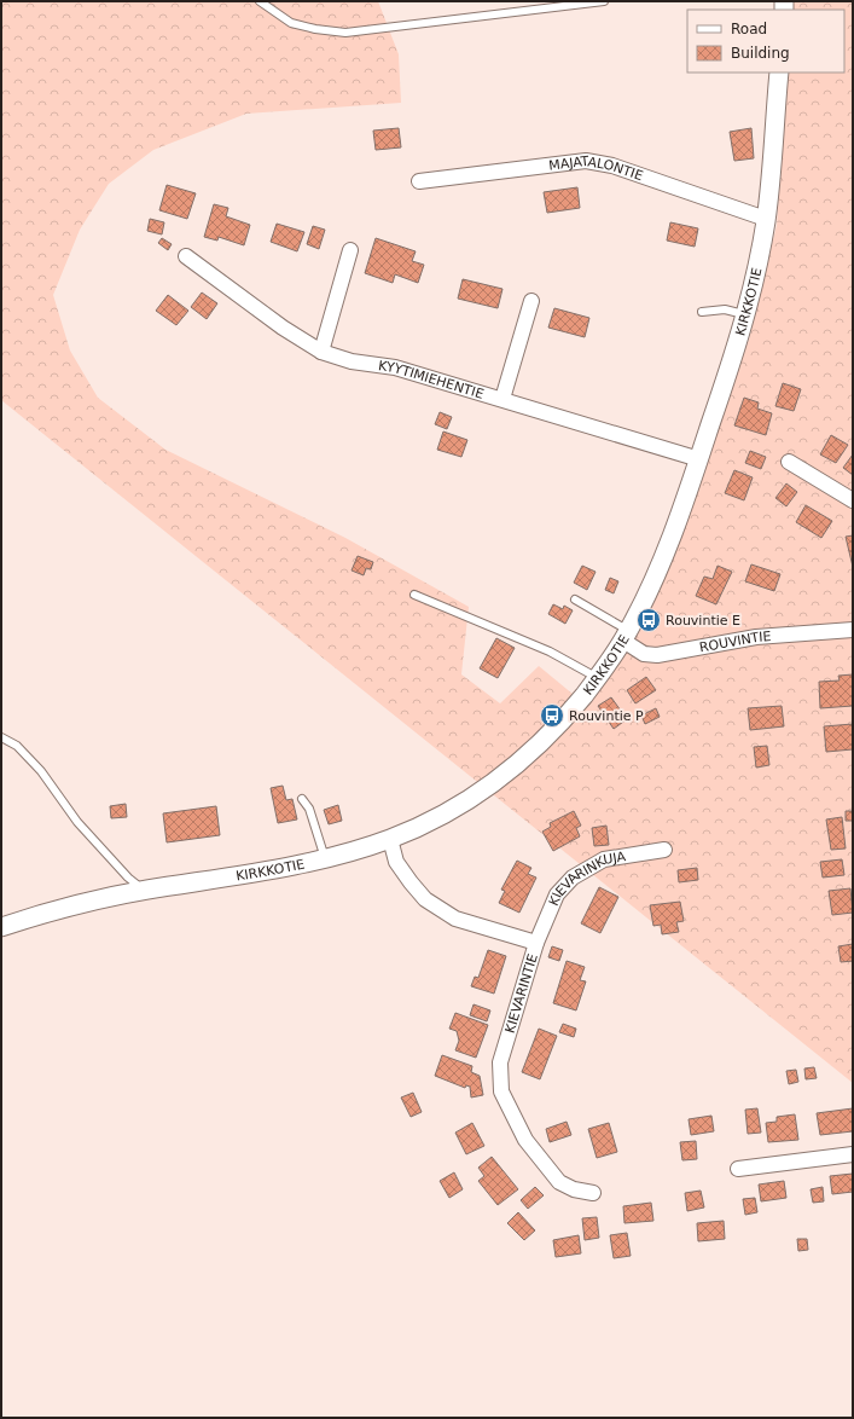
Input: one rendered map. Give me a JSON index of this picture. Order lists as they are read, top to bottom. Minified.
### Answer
{"streets":{"street":["MAJATALONTIE","KIRKKOTIE","KYYTIMIEHENTIE","ROUVINTIE","KIEVARINKUJA","KIEVARINTIE"]},"crossings":[["MAJATALONTIE","KIRKKOTIE"],["KIRKKOTIE","KYYTIMIEHENTIE"],["KIRKKOTIE","ROUVINTIE"],["KIRKKOTIE","KIEVARINTIE"],["KIEVARINKUJA","KIEVARINTIE"]],"places":{"bus stop":["Rouvintie E","Rouvintie P"]},"legend":["Road","Building"]}
